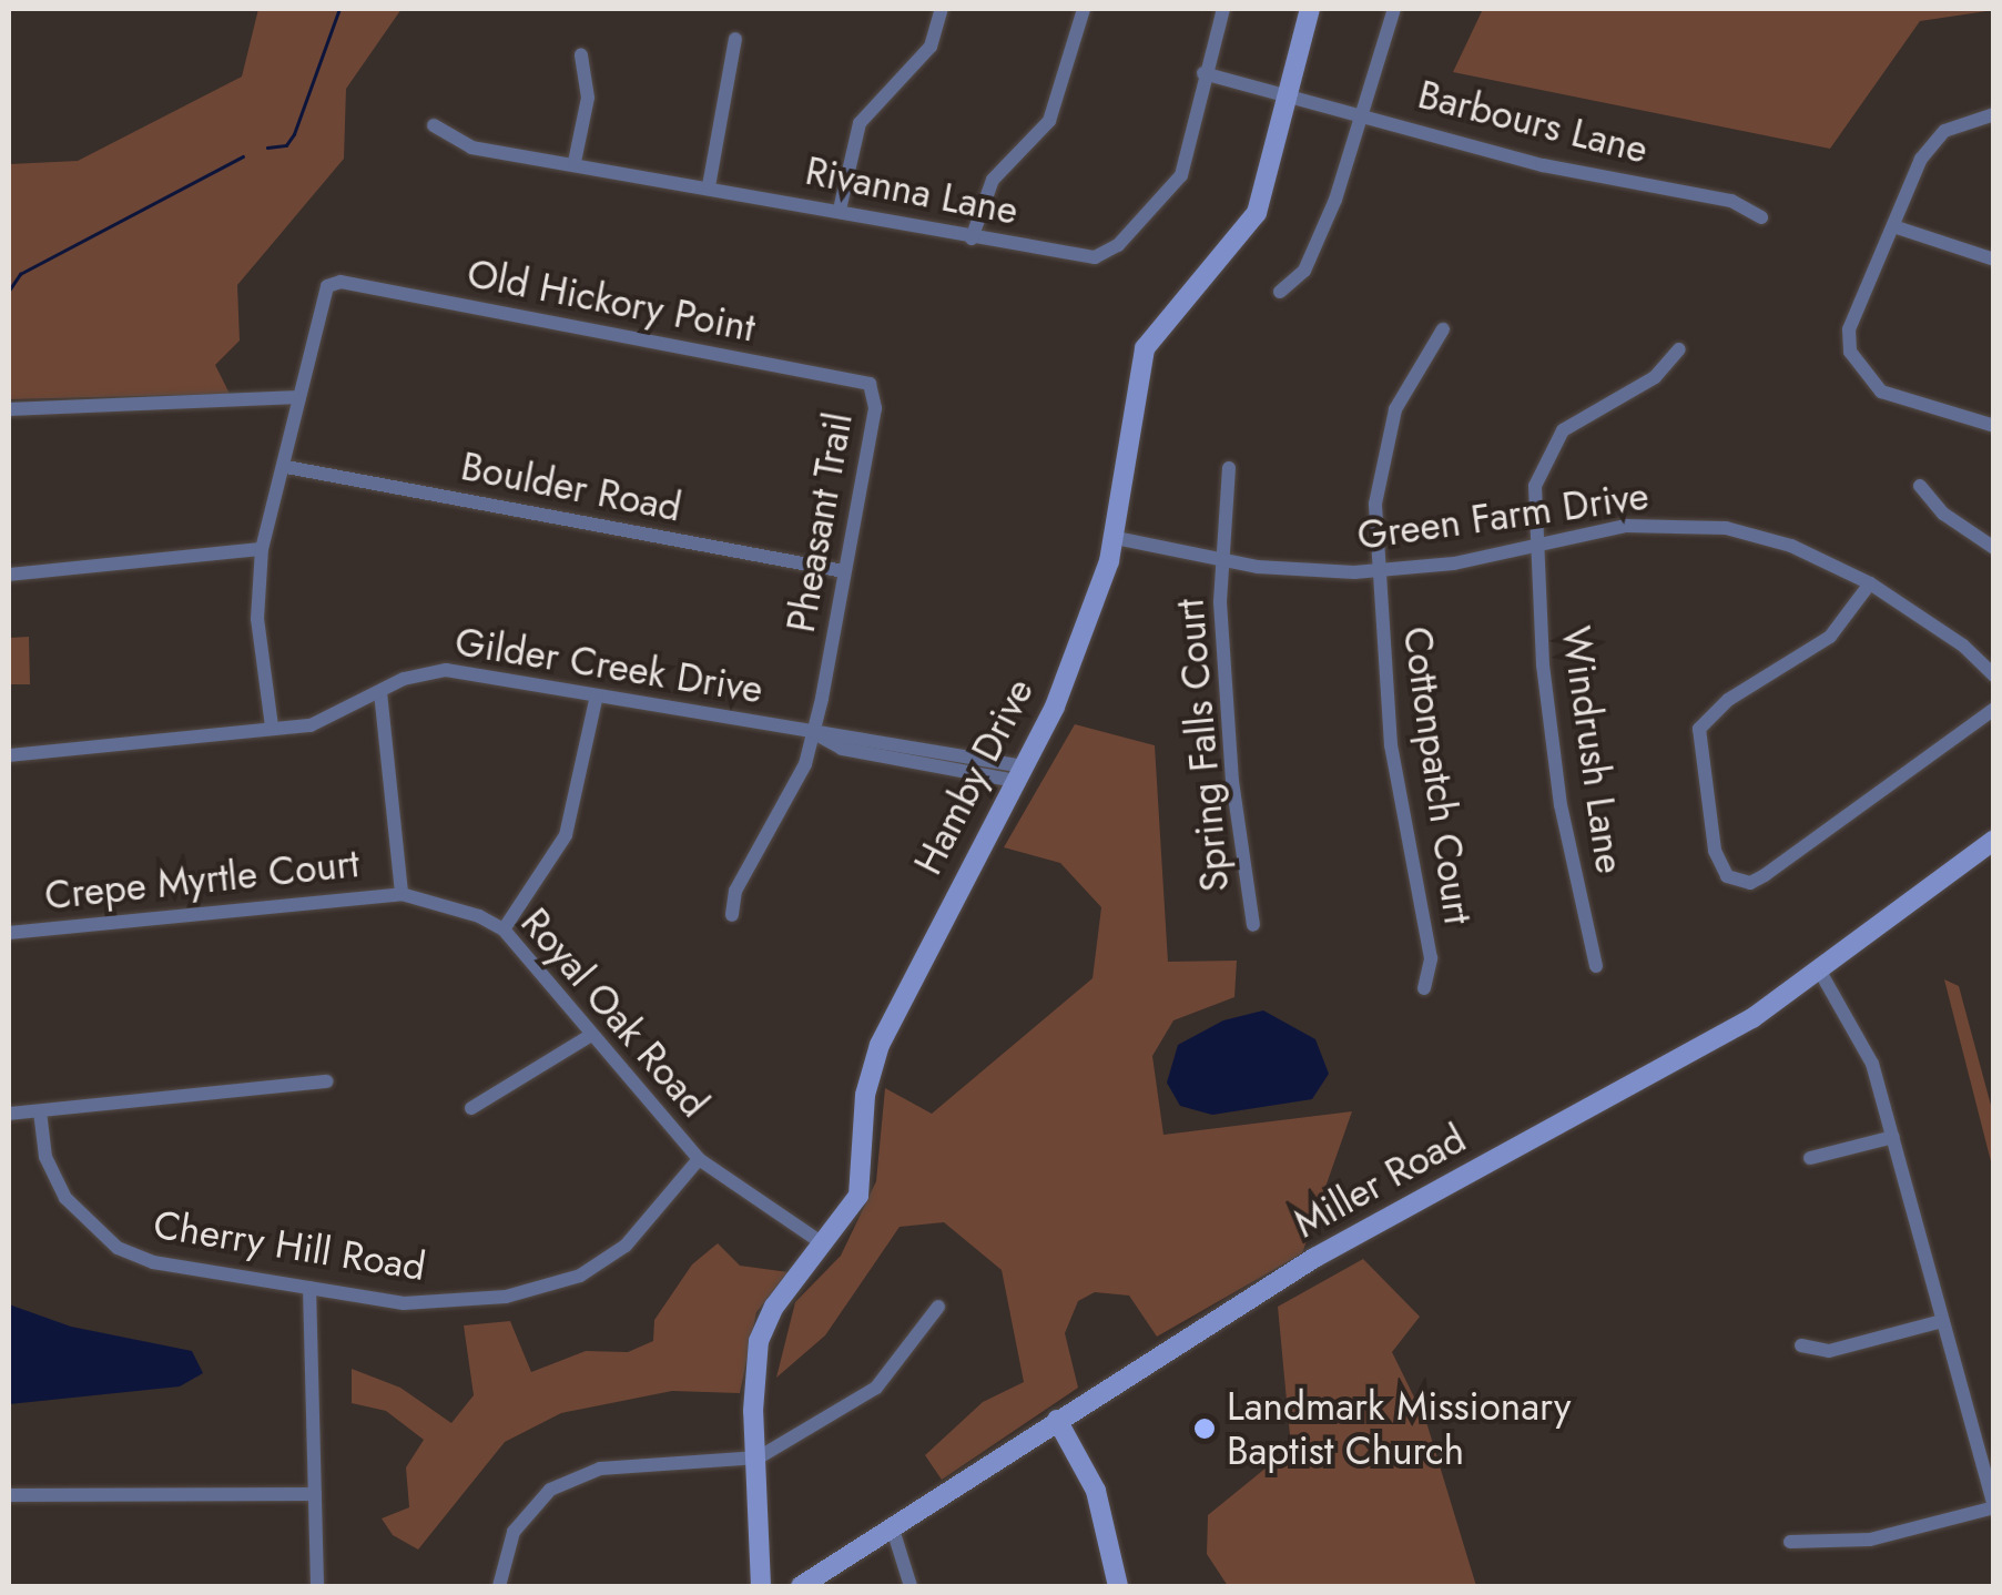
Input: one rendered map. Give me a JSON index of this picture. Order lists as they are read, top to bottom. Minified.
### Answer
{"streets":{"street":["Barbours Lane","Rivanna Lane","Old Hickory Point","Boulder Road","Green Farm Drive","Pheasant Trail","Gilder Creek Drive","Spring Falls Court","Windrush Lane","Cottonpatch Court","Hamby Drive","Crepe Myrtle Court","Royal Oak Road","Miller Road","Cherry Hill Road"]},"crossings":[["Barbours Lane","Rivanna Lane"],["Barbours Lane","Hamby Drive"],["Old Hickory Point","Pheasant Trail"],["Boulder Road","Pheasant Trail"],["Green Farm Drive","Spring Falls Court"],["Green Farm Drive","Windrush Lane"],["Green Farm Drive","Cottonpatch Court"],["Green Farm Drive","Hamby Drive"],["Pheasant Trail","Gilder Creek Drive"],["Gilder Creek Drive","Hamby Drive"],["Hamby Drive","Royal Oak Road"],["Crepe Myrtle Court","Royal Oak Road"],["Royal Oak Road","Cherry Hill Road"]],"places":["Landmark Missionary Baptist Church"]}
